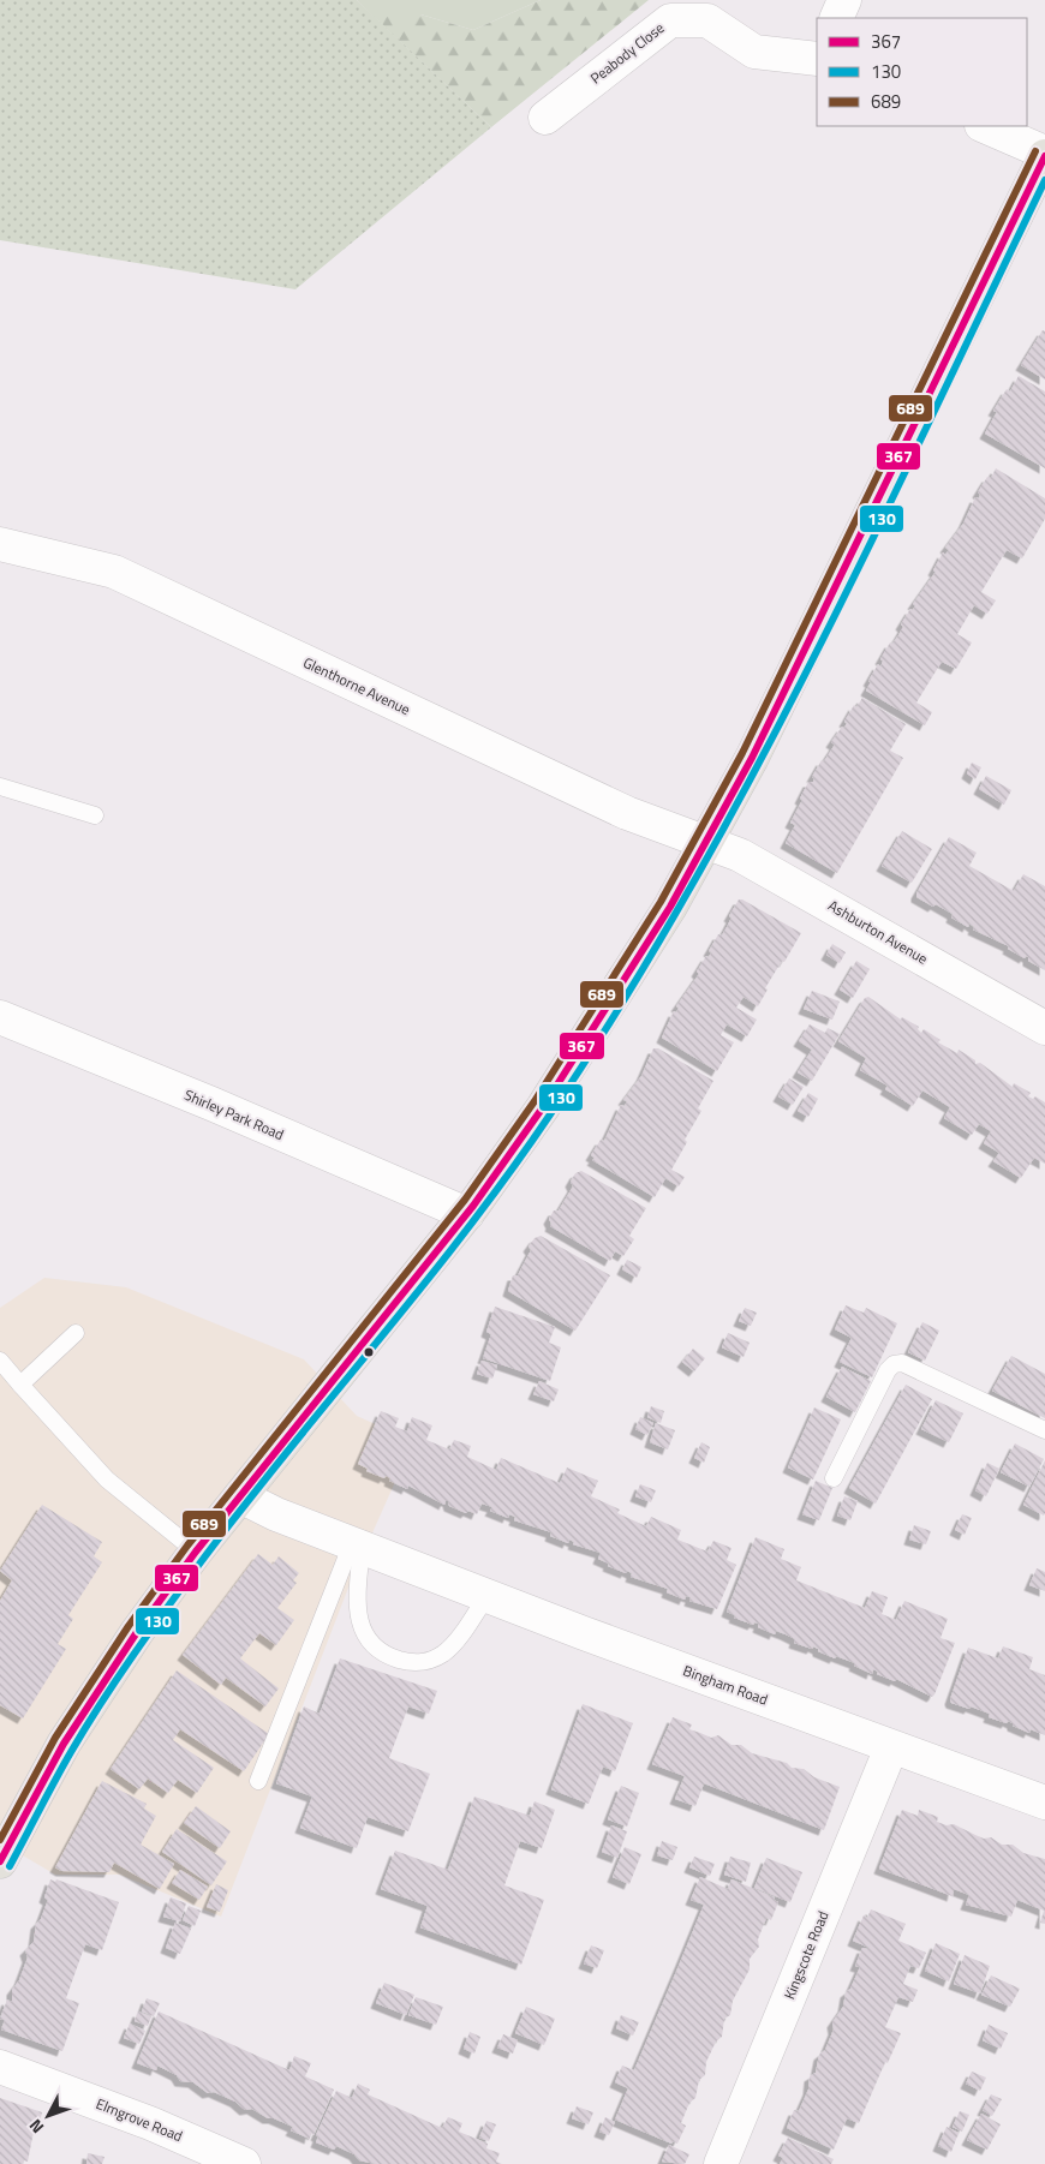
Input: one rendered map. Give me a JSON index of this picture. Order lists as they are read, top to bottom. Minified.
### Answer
{"streets":{"street":["Peabody Close","Glenthorne Avenue","Ashburton Avenue","Shirley Park Road","Bingham Road","Kingscote Road","Elmgrove Road"]},"crossings":[["Glenthorne Avenue","Ashburton Avenue"],["Bingham Road","Kingscote Road"]],"lines":["transit line 689","transit line 367","transit line 130"],"legend":["367","130","689"],"north":"bottom left"}
